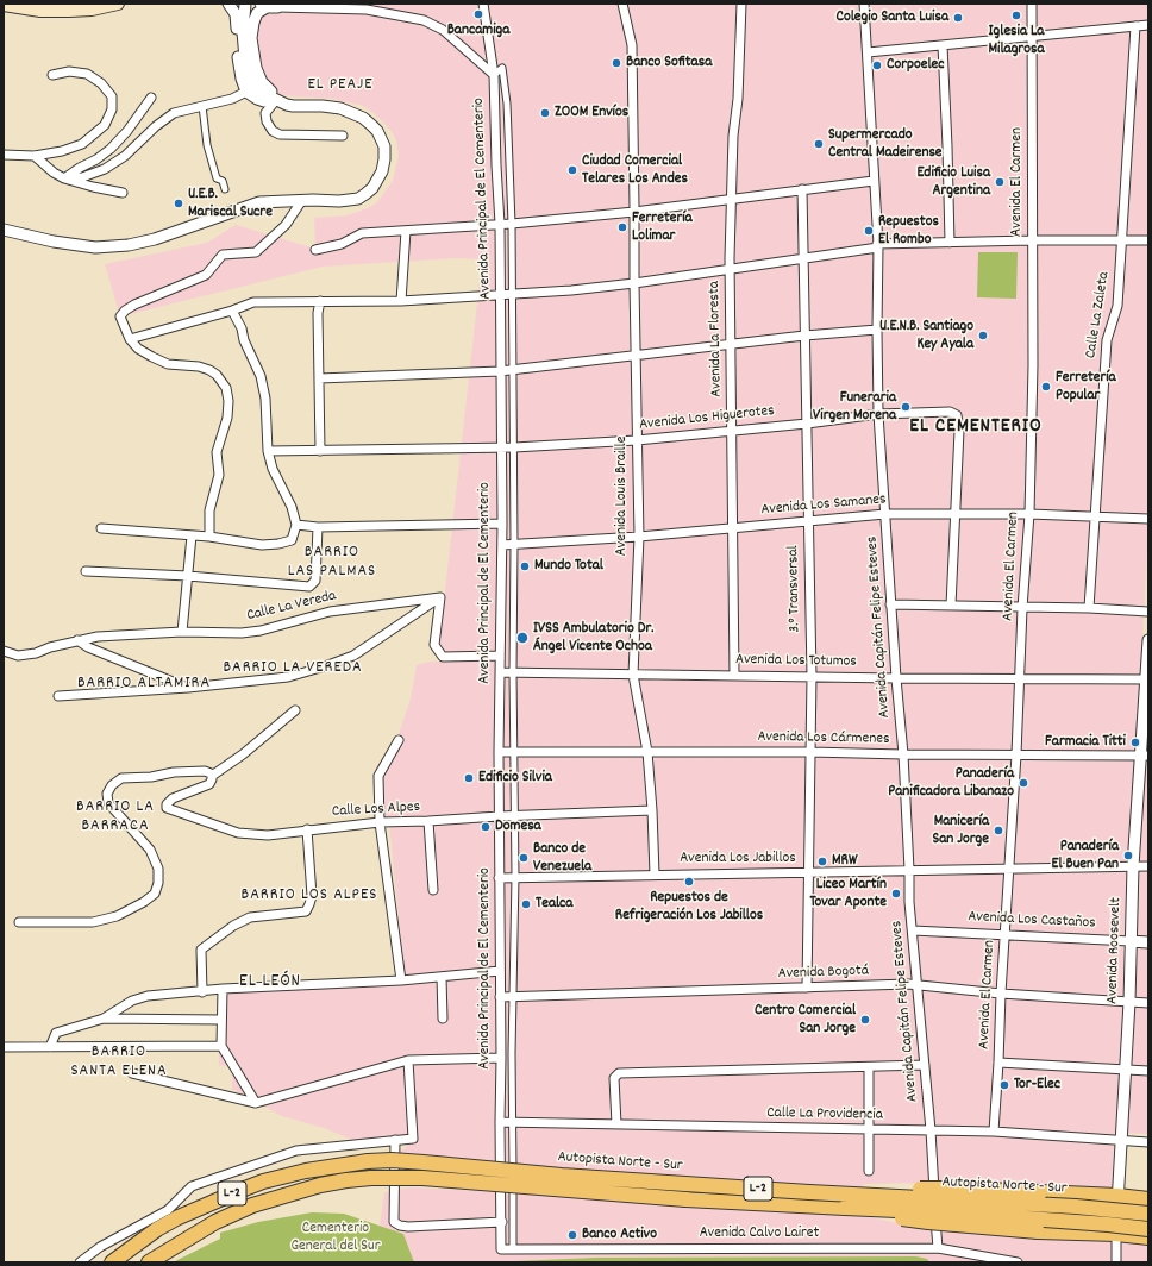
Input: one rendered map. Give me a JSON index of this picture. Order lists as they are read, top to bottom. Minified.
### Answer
{"streets":{"highway":["Autopista Norte - Sur","L-2"],"street":["Avenida El Carmen","Avenida Principal de El Cementerio","Calle La Zaleta","Avenida La Floresta","Avenida Los Higuerotes","Avenida Louis Braille","Avenida Los Samanes","3.° Transversal","Calle La Vereda","Avenida Capitán Felipe Esteves","Avenida Los Totumos","Avenida Los Cármenes","Calle Los Alpes","Avenida Los Jabillos","Avenida Los Castaños","Avenida Roosevelt","Avenida Bogotá","Calle La Providencia","Avenida Calvo Lairet"]},"crossings":[["Avenida El Carmen","Avenida Los Samanes"],["Avenida El Carmen","Avenida Los Totumos"],["Avenida El Carmen","Avenida Los Cármenes"],["Avenida El Carmen","Avenida Los Jabillos"],["Avenida El Carmen","Avenida Los Castaños"],["Avenida El Carmen","Avenida Bogotá"],["Avenida El Carmen","Calle La Providencia"],["Avenida Principal de El Cementerio","Avenida Los Higuerotes"],["Avenida Principal de El Cementerio","Avenida Los Samanes"],["Avenida Principal de El Cementerio","Avenida Los Totumos"],["Avenida Principal de El Cementerio","Avenida Los Cármenes"],["Avenida Principal de El Cementerio","Calle Los Alpes"],["Avenida Principal de El Cementerio","Avenida Los Jabillos"],["Avenida Principal de El Cementerio","Avenida Bogotá"],["Avenida Principal de El Cementerio","Calle La Providencia"],["Avenida Principal de El Cementerio","Avenida Calvo Lairet"],["Calle La Zaleta","Avenida Los Samanes"],["Avenida La Floresta","Avenida Los Higuerotes"],["Avenida La Floresta","Avenida Los Samanes"],["Avenida La Floresta","Avenida Los Totumos"],["Avenida Los Higuerotes","Avenida Louis Braille"],["Avenida Los Higuerotes","Avenida Los Samanes"],["Avenida Los Higuerotes","3.° Transversal"],["Avenida Los Higuerotes","Avenida Capitán Felipe Esteves"],["Avenida Louis Braille","Avenida Los Samanes"],["Avenida Louis Braille","Avenida Los Totumos"],["Avenida Louis Braille","Avenida Los Cármenes"],["Avenida Louis Braille","Calle Los Alpes"],["Avenida Louis Braille","Avenida Los Jabillos"],["Avenida Los Samanes","3.° Transversal"],["Avenida Los Samanes","Avenida Capitán Felipe Esteves"],["3.° Transversal","Avenida Los Totumos"],["3.° Transversal","Avenida Los Cármenes"],["3.° Transversal","Avenida Los Jabillos"],["3.° Transversal","Avenida Bogotá"],["Avenida Capitán Felipe Esteves","Avenida Los Totumos"],["Avenida Capitán Felipe Esteves","Avenida Los Cármenes"],["Avenida Capitán Felipe Esteves","Avenida Los Jabillos"],["Avenida Capitán Felipe Esteves","Avenida Los Castaños"],["Avenida Capitán Felipe Esteves","Avenida Bogotá"],["Avenida Capitán Felipe Esteves","Calle La Providencia"],["Avenida Capitán Felipe Esteves","Avenida Calvo Lairet"],["Avenida Los Totumos","Avenida Roosevelt"],["Avenida Los Cármenes","Avenida Roosevelt"],["Avenida Los Jabillos","Avenida Roosevelt"],["Avenida Los Castaños","Avenida Roosevelt"],["Avenida Roosevelt","Avenida Bogotá"],["Avenida Roosevelt","Calle La Providencia"]],"districts":["EL PEAJE","EL CEMENTERIO","BARRIO LAS PALMAS","BARRIO LA VEREDA","BARRIO ALTAMIRA","BARRIO LA BARRACA","BARRIO LOS ALPES","EL LEÓN","BARRIO SANTA ELENA"],"parks":["Cementerio General del Sur"],"places":["Bancamiga","Iglesia La Milagrosa","Colegio Santa Luisa","Banco Sofitasa","Corpoelec","ZOOM Envíos","Supermercado Central Madeirense","Ciudad Comercial Telares Los Andes","Edificio Luisa Argentina","U.E.B. Mariscal Sucre","Ferretería Lolimar","Repuestos El Rombo","U.E.N.B. Santiago Key Ayala","Ferretería Popular","Funeraria Virgen Morena","Mundo Total","IVSS Ambulatorio Dr. Ángel Vicente Ochoa","Farmacia Titti","Edificio Silvia","Panadería Panificadora Libanazo","Domesa","Manicería San Jorge","Panadería El Buen Pan","Banco de Venezuela","MRW","Repuestos de Refrigeración Los Jabillos","Liceo Martín Tovar Aponte","Tealca","Centro Comercial San Jorge","Tor-Elec","Banco Activo"]}
